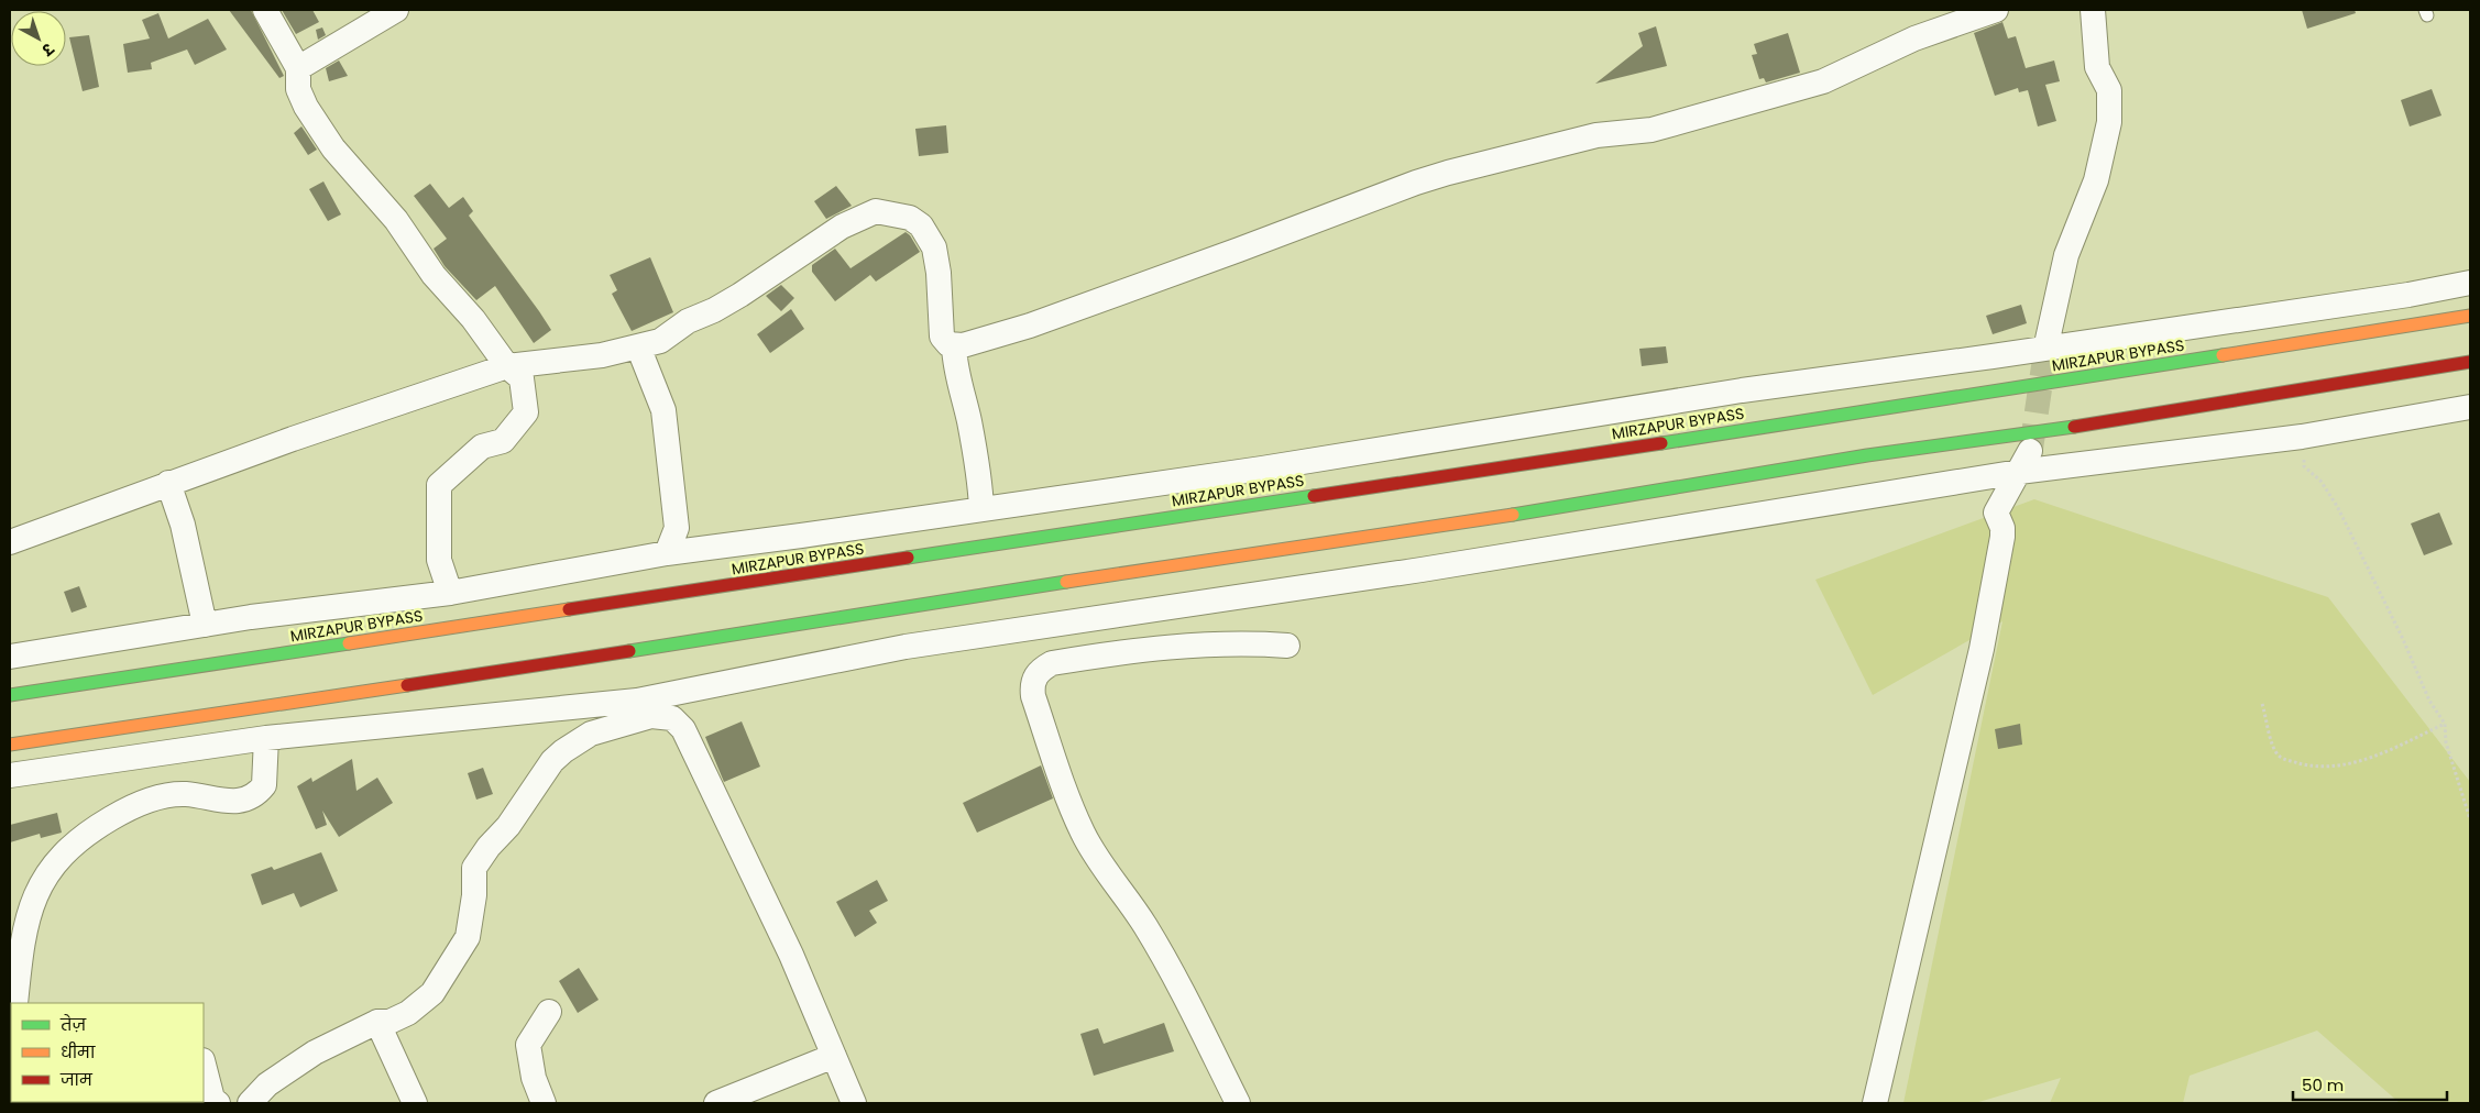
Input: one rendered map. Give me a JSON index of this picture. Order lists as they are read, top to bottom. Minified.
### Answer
{"streets":{"highway":["MIRZAPUR BYPASS"]},"legend":["तेज़","धीमा","जाम"],"scale_bar":"50 m","north":"bottom right"}
